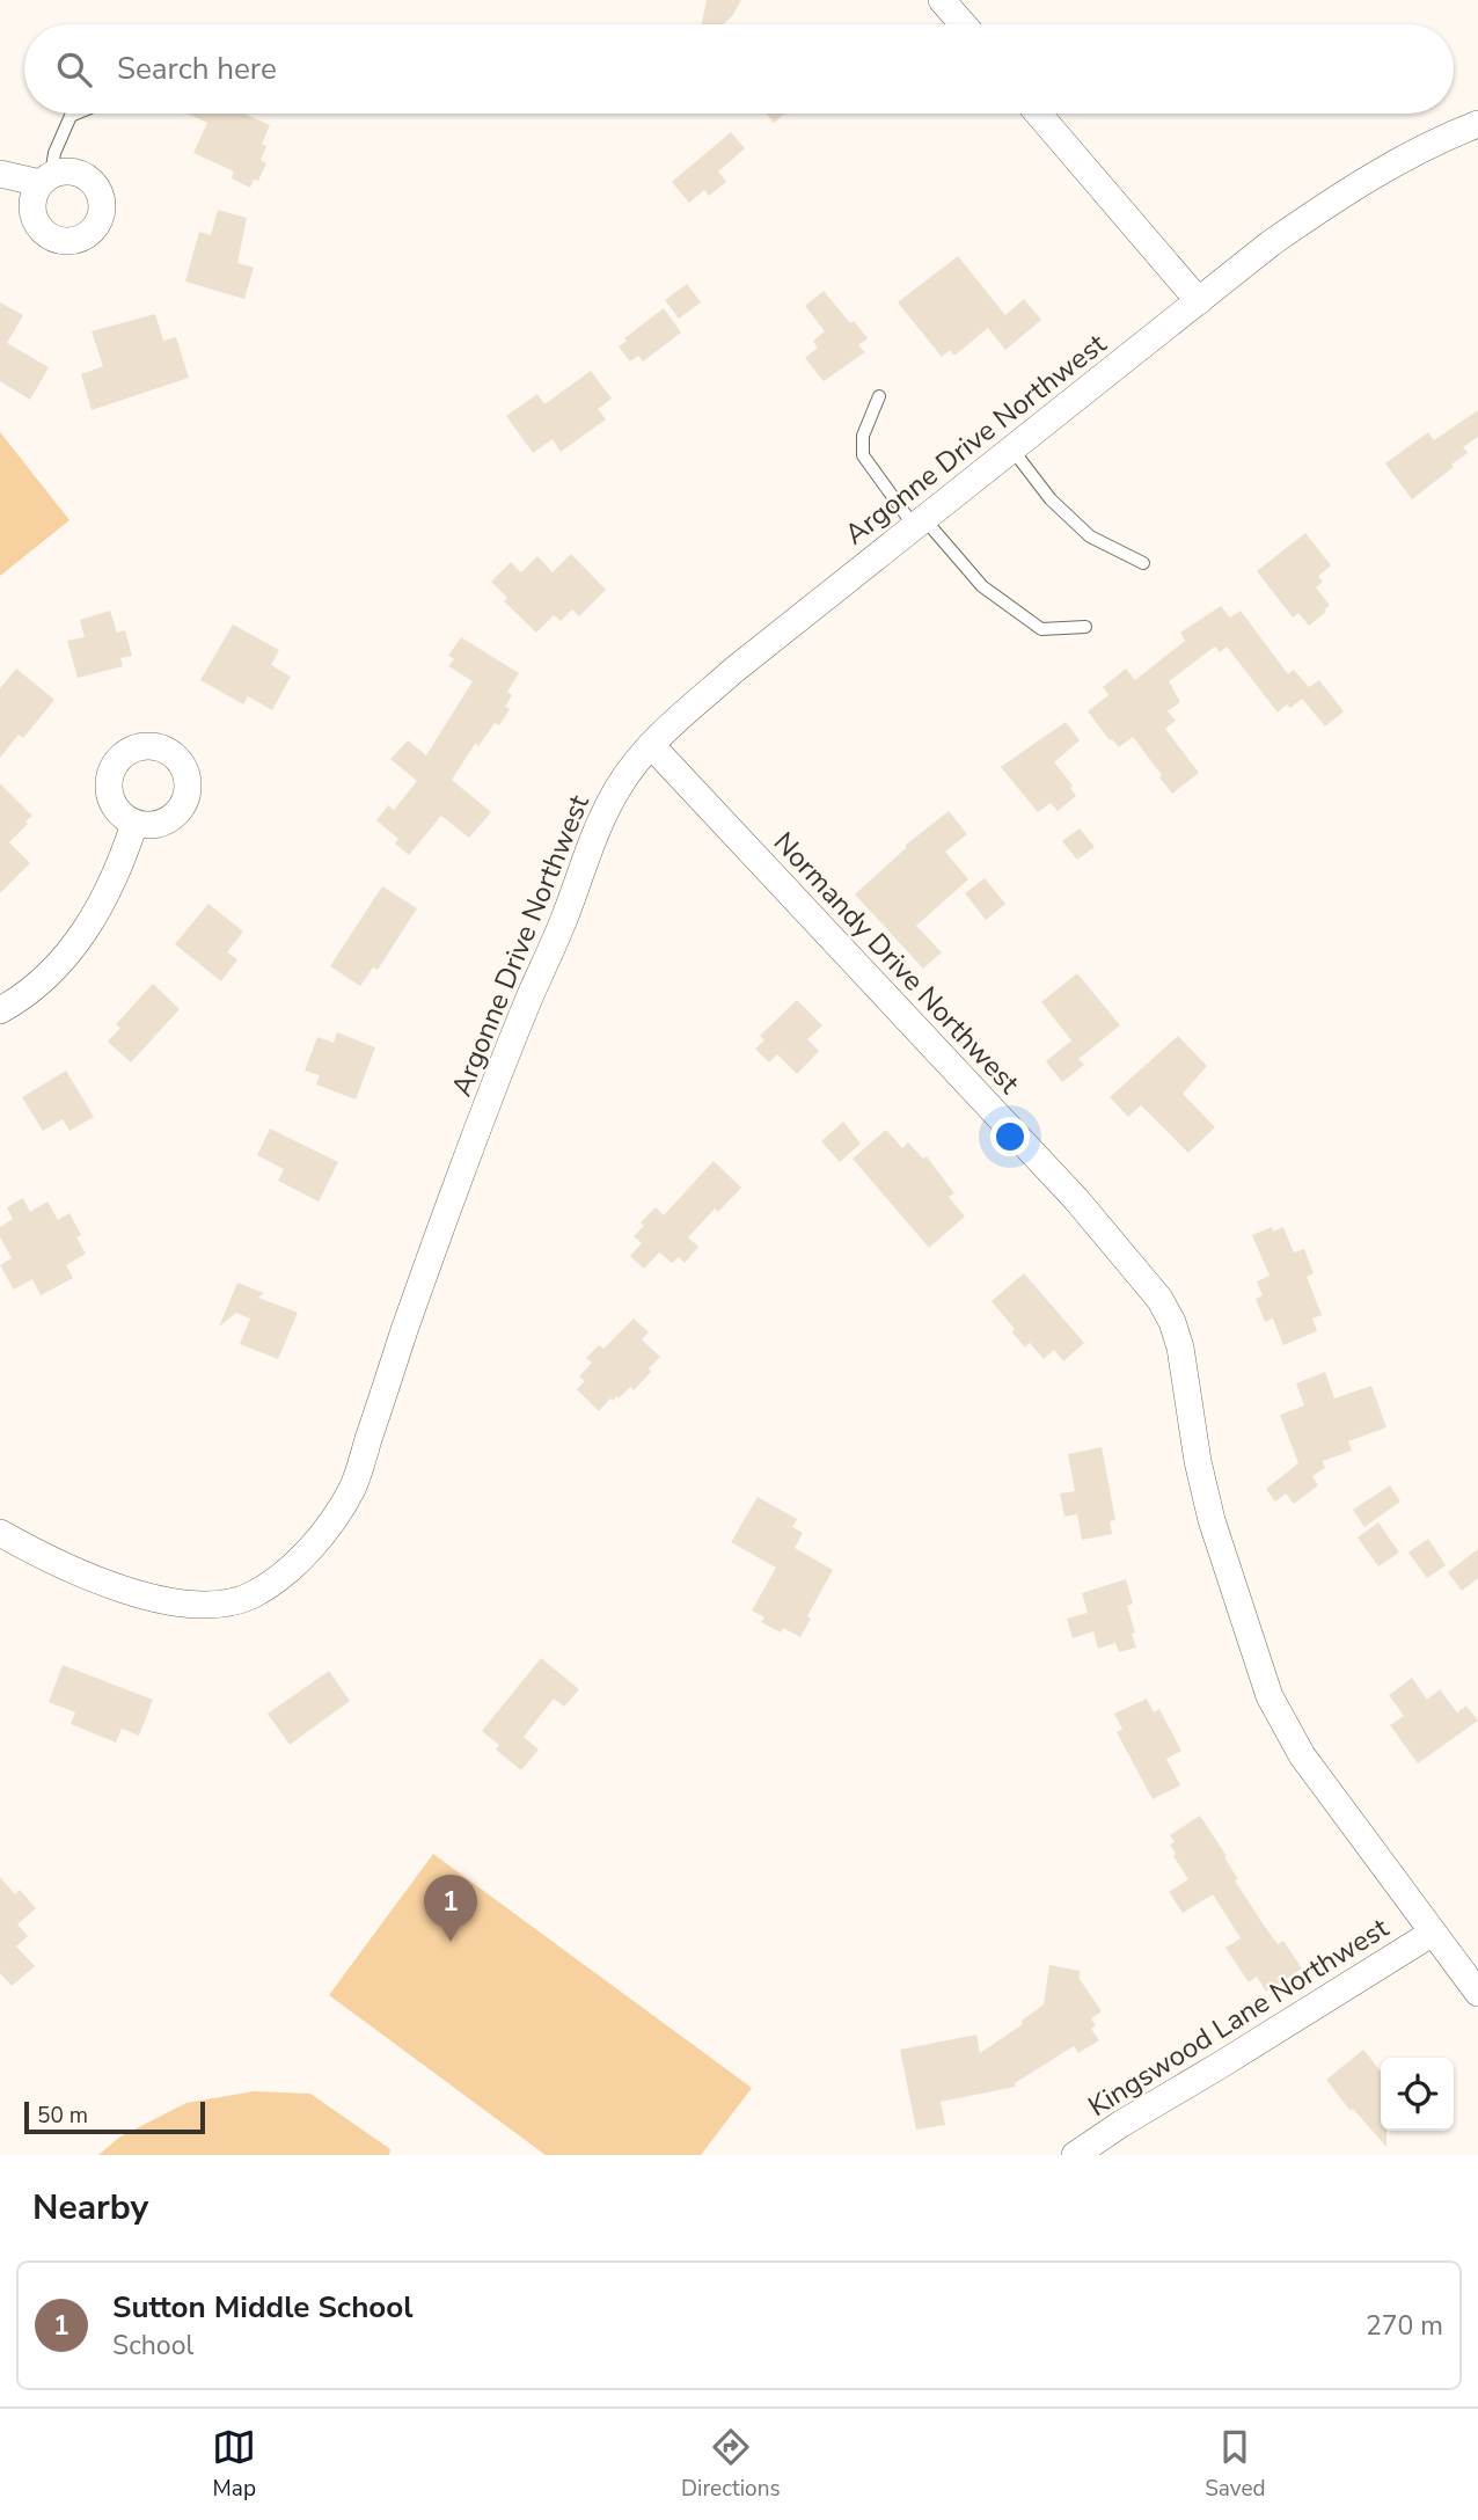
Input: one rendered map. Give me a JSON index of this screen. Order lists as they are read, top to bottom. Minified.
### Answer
{"streets":{"street":["Argonne Drive Northwest","Normandy Drive Northwest","Kingswood Lane Northwest"]},"crossings":[["Argonne Drive Northwest","Normandy Drive Northwest"],["Normandy Drive Northwest","Kingswood Lane Northwest"]],"scale_bar":"50 m","page":{"search":"Search here","pins":"1","scale":"50 m","heading":"Nearby","list":[{"mark":"1","name":"Sutton Middle School","note":"School","value":"270 m"}],"nav":["Map","Directions","Saved"]}}
